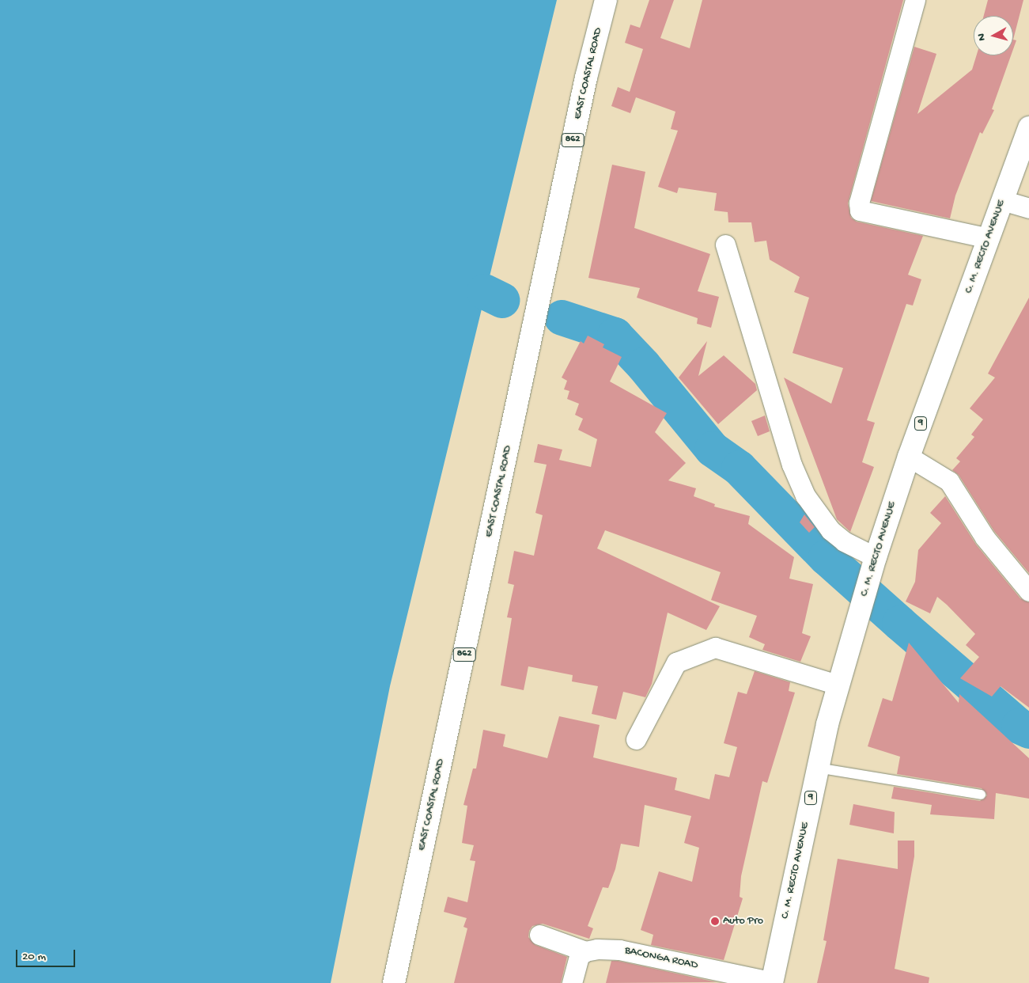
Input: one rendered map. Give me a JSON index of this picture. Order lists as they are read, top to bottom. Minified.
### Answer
{"streets":{"main road":["EAST COASTAL ROAD","862","C. M. RECTO AVENUE","9"],"street":["BACONGA ROAD"]},"crossings":[["C. M. RECTO AVENUE","BACONGA ROAD"]],"places":["Auto Pro"],"scale_bar":"20 m","north":"left"}
